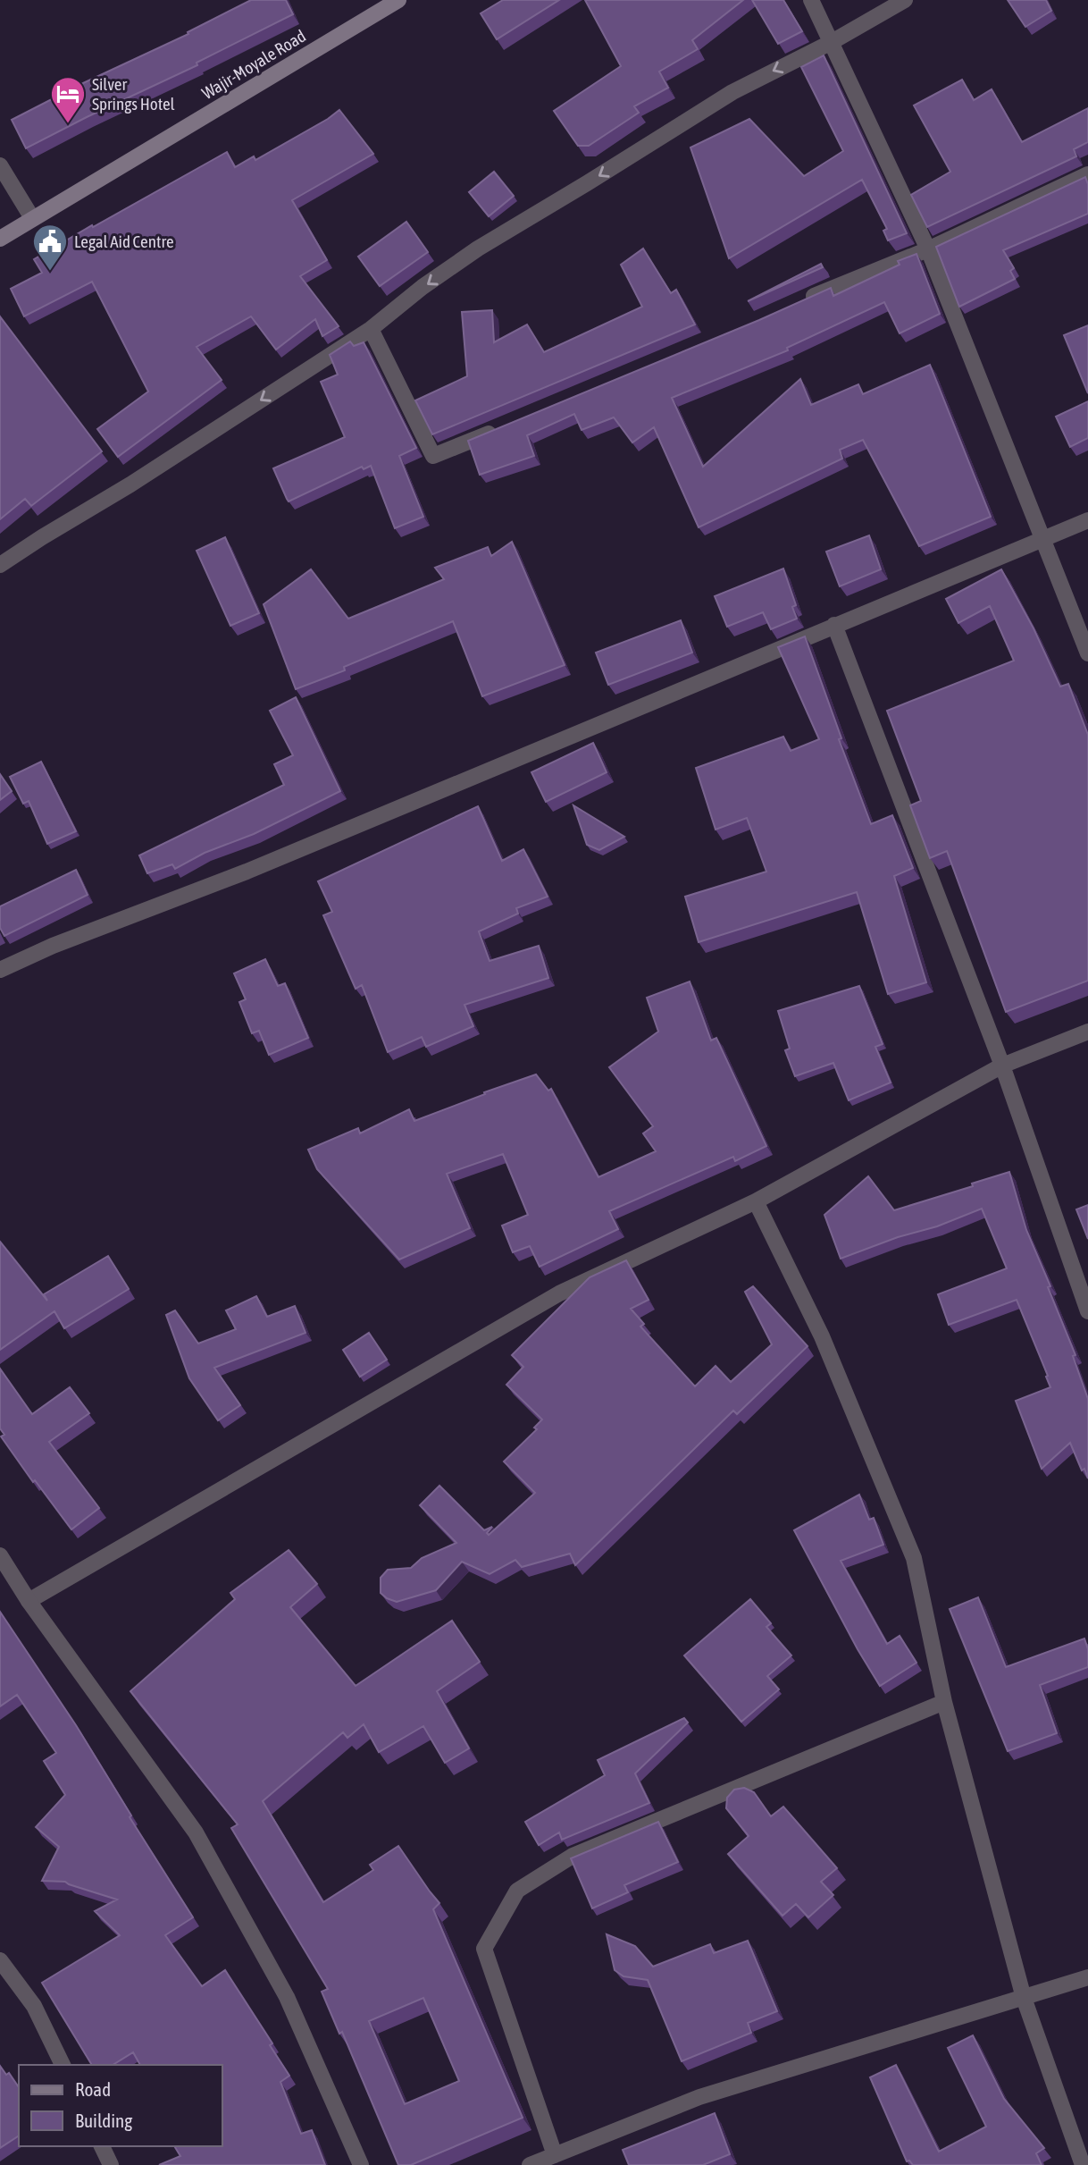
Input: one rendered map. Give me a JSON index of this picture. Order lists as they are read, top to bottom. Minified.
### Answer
{"streets":{"main road":["Wajir-Moyale Road"]},"places":{"hotel":["Silver Springs Hotel"],"public building":["Legal Aid Centre"]},"legend":["Road","Building"]}
